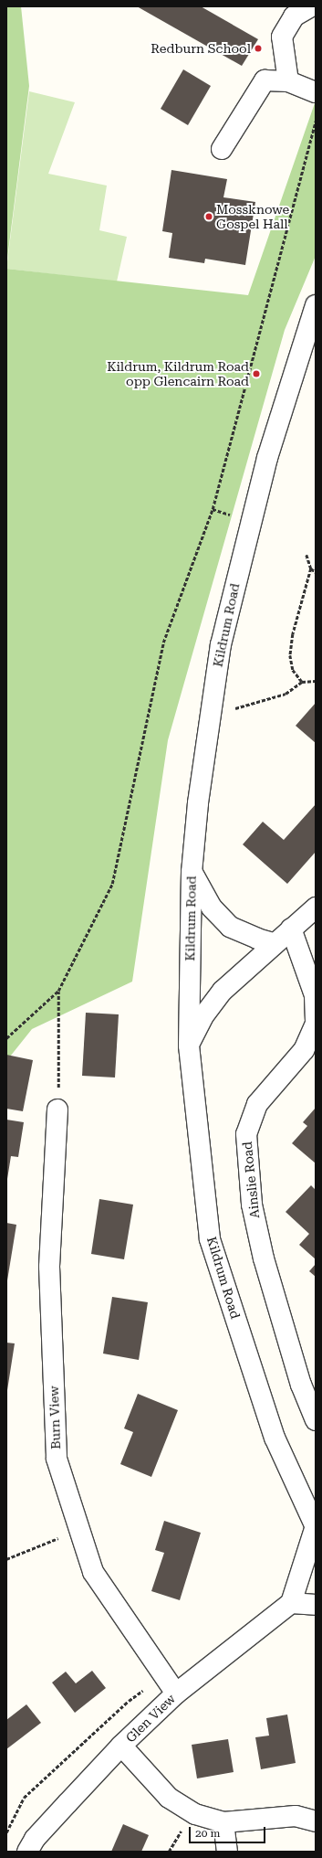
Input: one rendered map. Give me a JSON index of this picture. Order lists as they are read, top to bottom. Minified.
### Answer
{"streets":{"street":["Kildrum Road","Ainslie Road","Burn View","Glen View"]},"crossings":[["Burn View","Glen View"]],"places":["Redburn School","Mossknowe Gospel Hall","Kildrum, Kildrum Road opp Glencairn Road"],"scale_bar":"20 m"}
